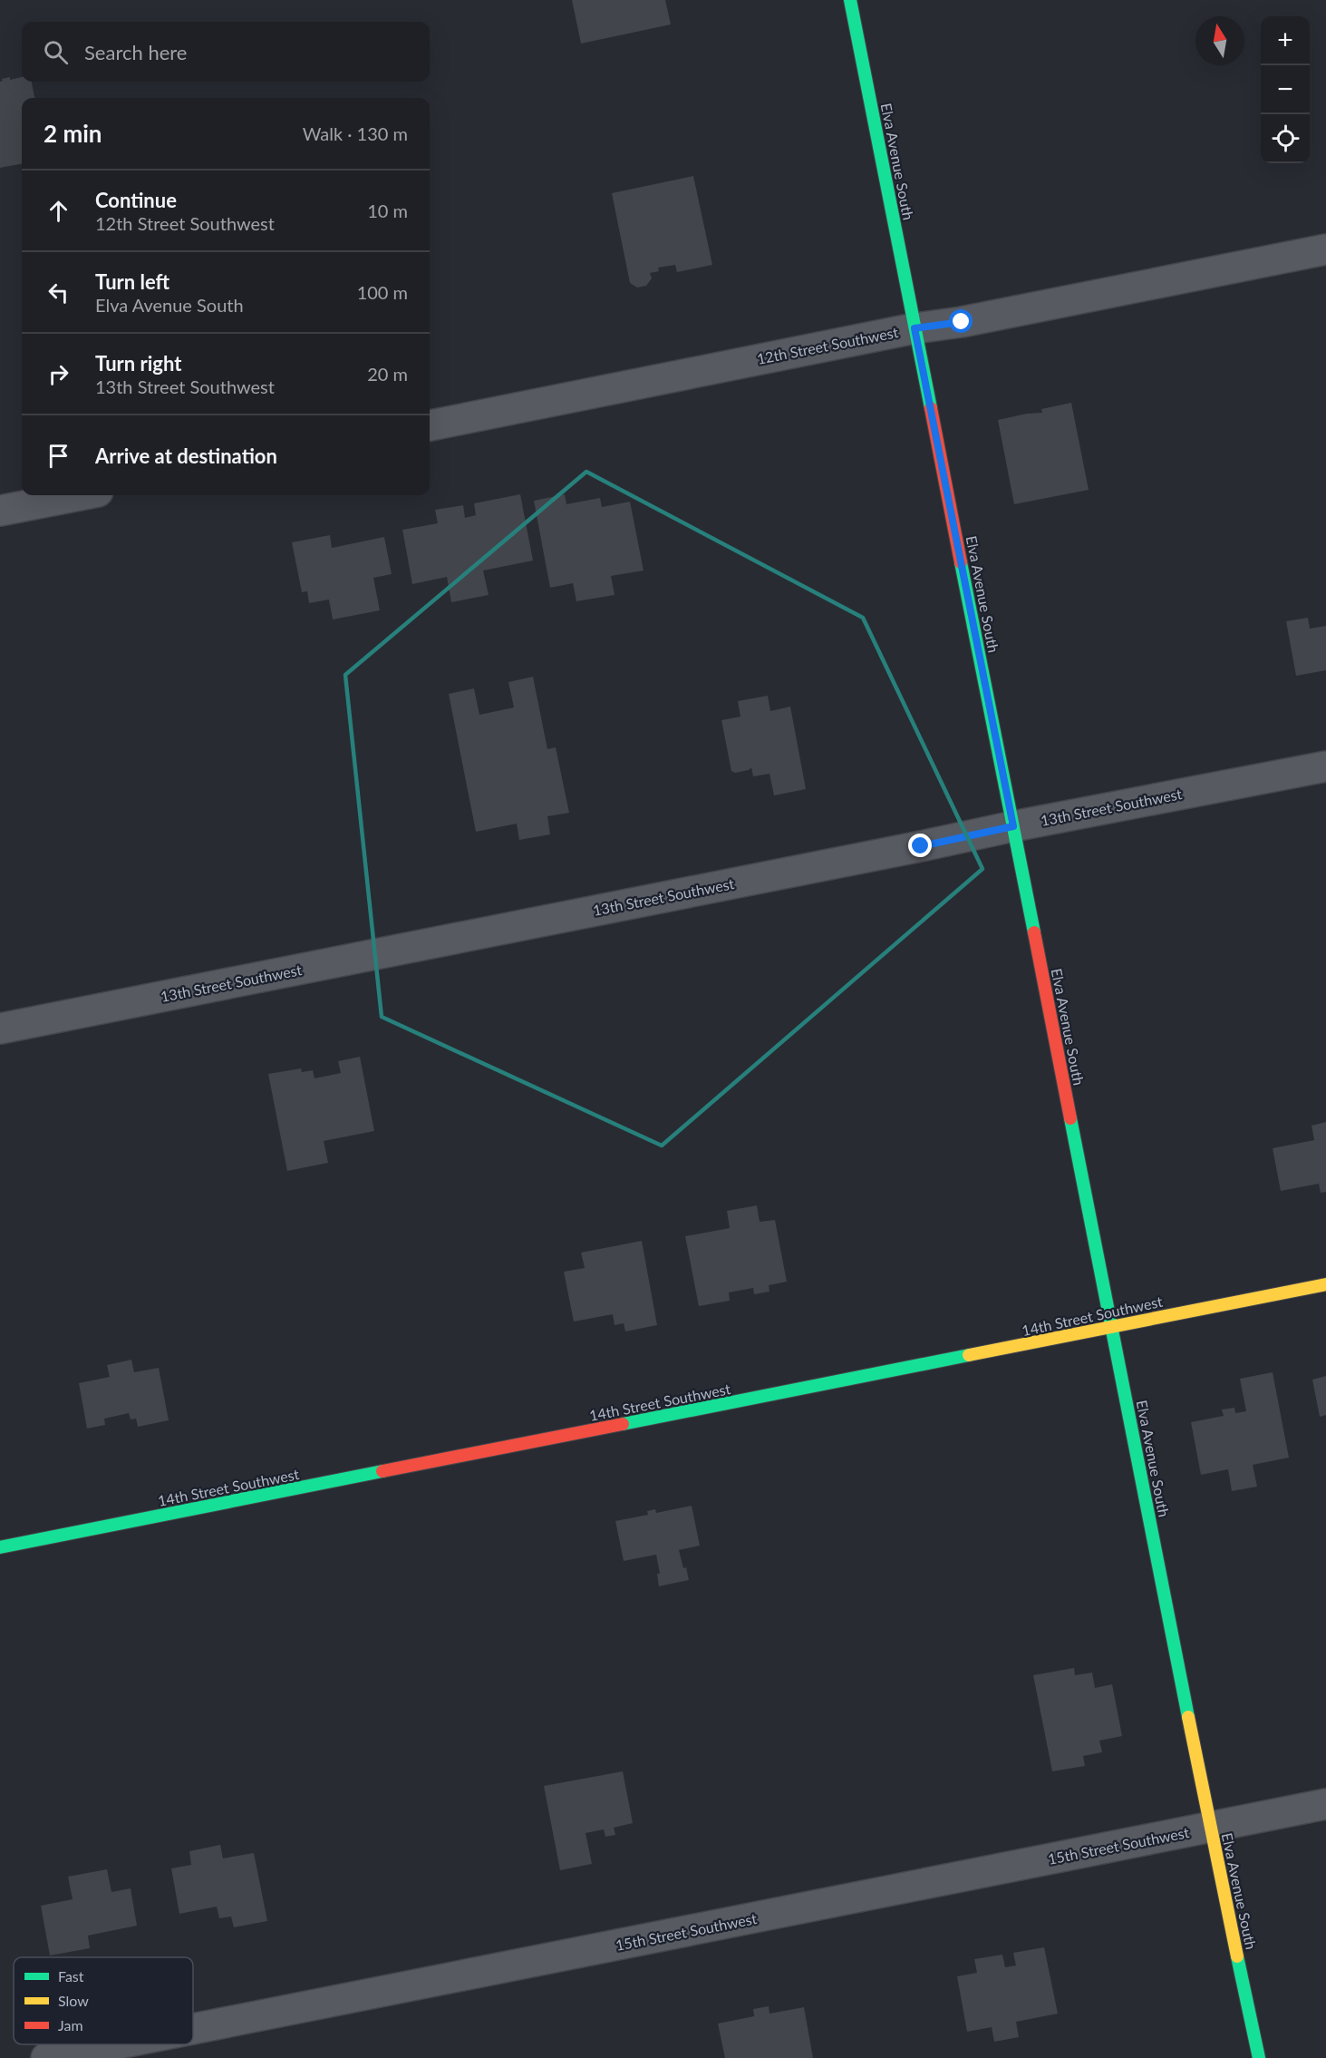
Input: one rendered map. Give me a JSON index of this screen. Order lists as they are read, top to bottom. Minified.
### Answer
{"streets":{"street":["Elva Avenue South","12th Street Southwest","13th Street Southwest","14th Street Southwest","15th Street Southwest"]},"crossings":[["Elva Avenue South","12th Street Southwest"],["Elva Avenue South","13th Street Southwest"],["Elva Avenue South","14th Street Southwest"],["Elva Avenue South","15th Street Southwest"]],"legend":["Fast","Slow","Jam"],"north":"top","page":{"map_buttons":["+","−"],"search":"Search here","heading":["2 min","Walk · 130 m"],"list":[["Continue","12th Street Southwest","10 m"],["Turn left","Elva Avenue South","100 m"],["Turn right","13th Street Southwest","20 m"],"Arrive at destination"]}}
